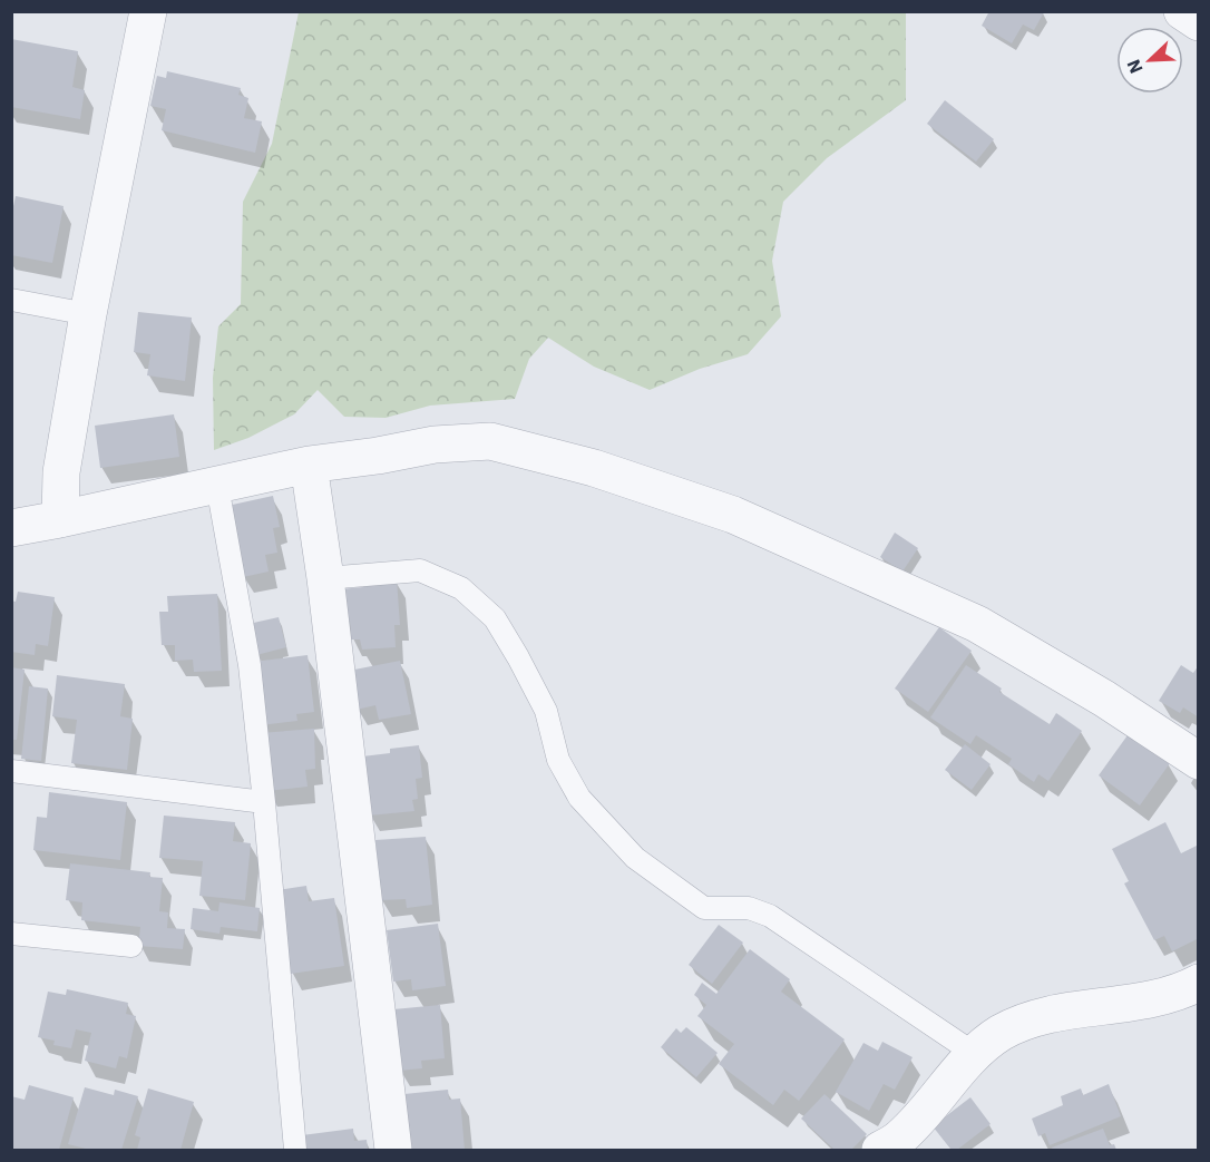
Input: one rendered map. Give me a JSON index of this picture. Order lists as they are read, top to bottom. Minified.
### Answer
{"north":"bottom left"}
